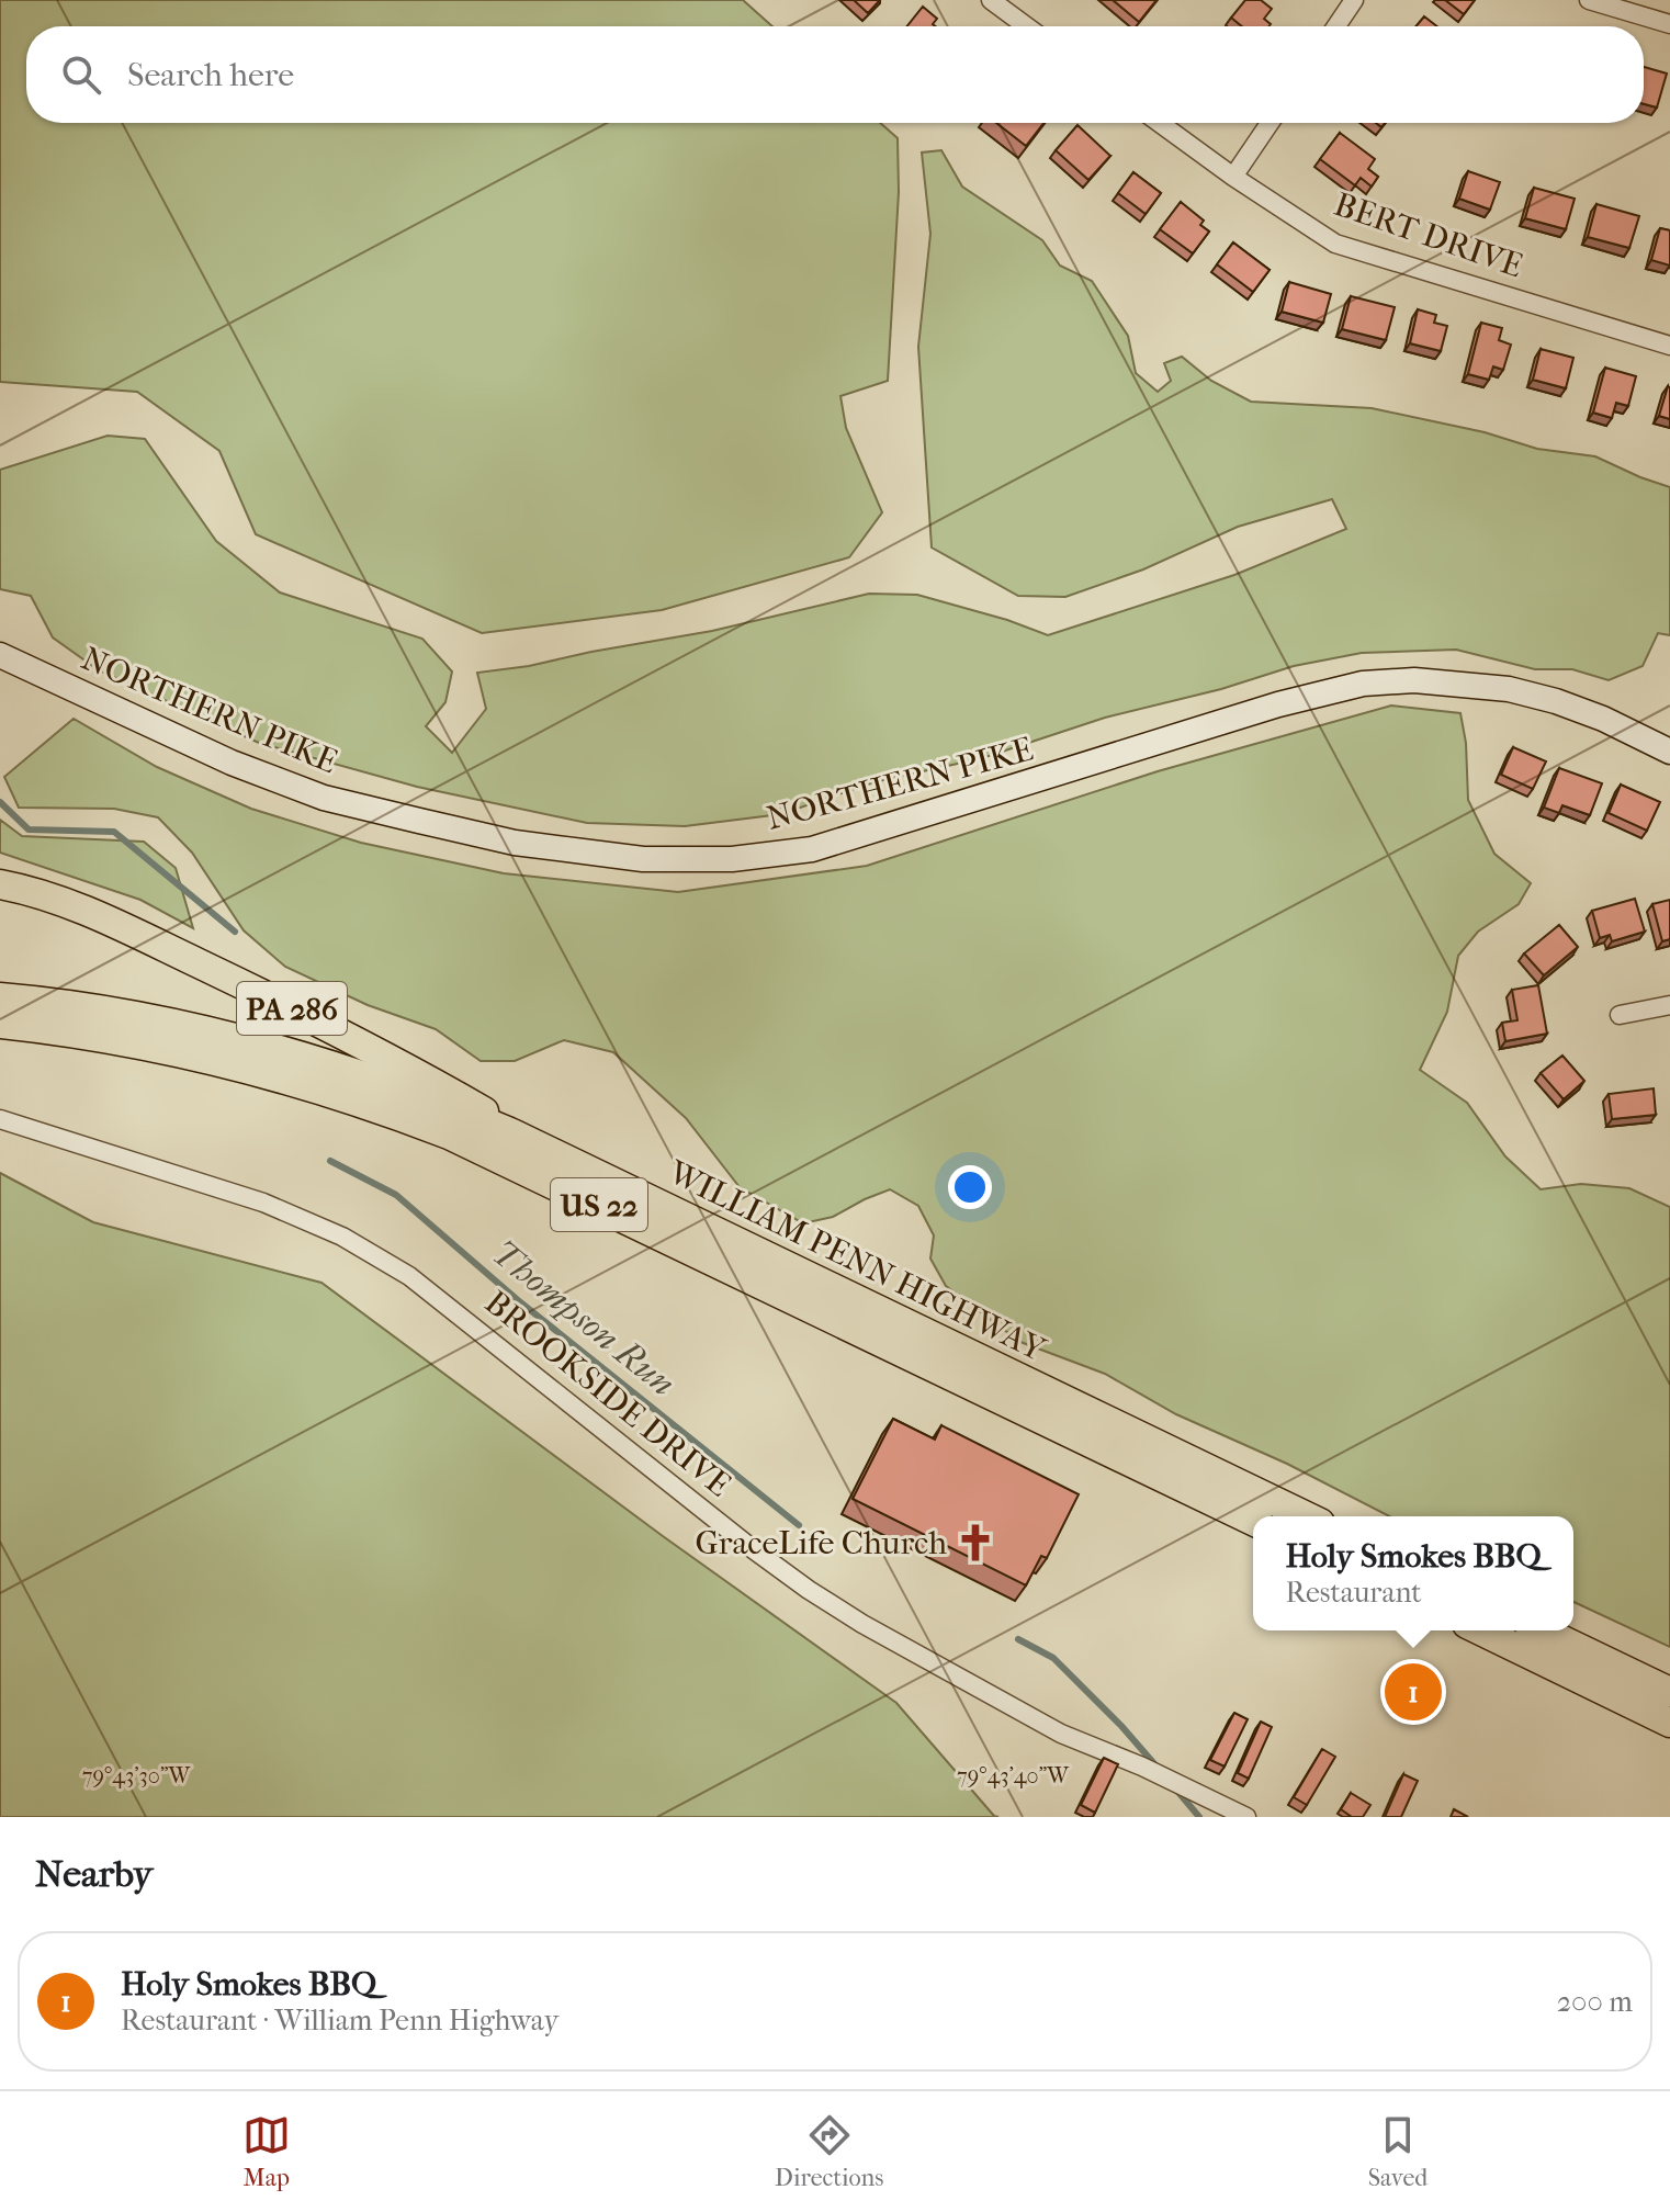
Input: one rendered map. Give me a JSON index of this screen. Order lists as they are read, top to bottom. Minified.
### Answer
{"streets":{"main road":["NORTHERN PIKE","PA 286","US 22","WILLIAM PENN HIGHWAY"],"street":["BERT DRIVE","BROOKSIDE DRIVE"]},"crossings":[["PA 286","WILLIAM PENN HIGHWAY"]],"water":["Thompson Run"],"places":{"church":["GraceLife Church"]},"page":{"search":"Search here","popup":["Holy Smokes BBQ","Restaurant"],"pins":"1","heading":"Nearby","list":[{"mark":"1","name":"Holy Smokes BBQ","note":"Restaurant · William Penn Highway","value":"200 m"}],"nav":["Map","Directions","Saved"]},"coordinates":["79°43'30\"W","79°43'40\"W"]}
